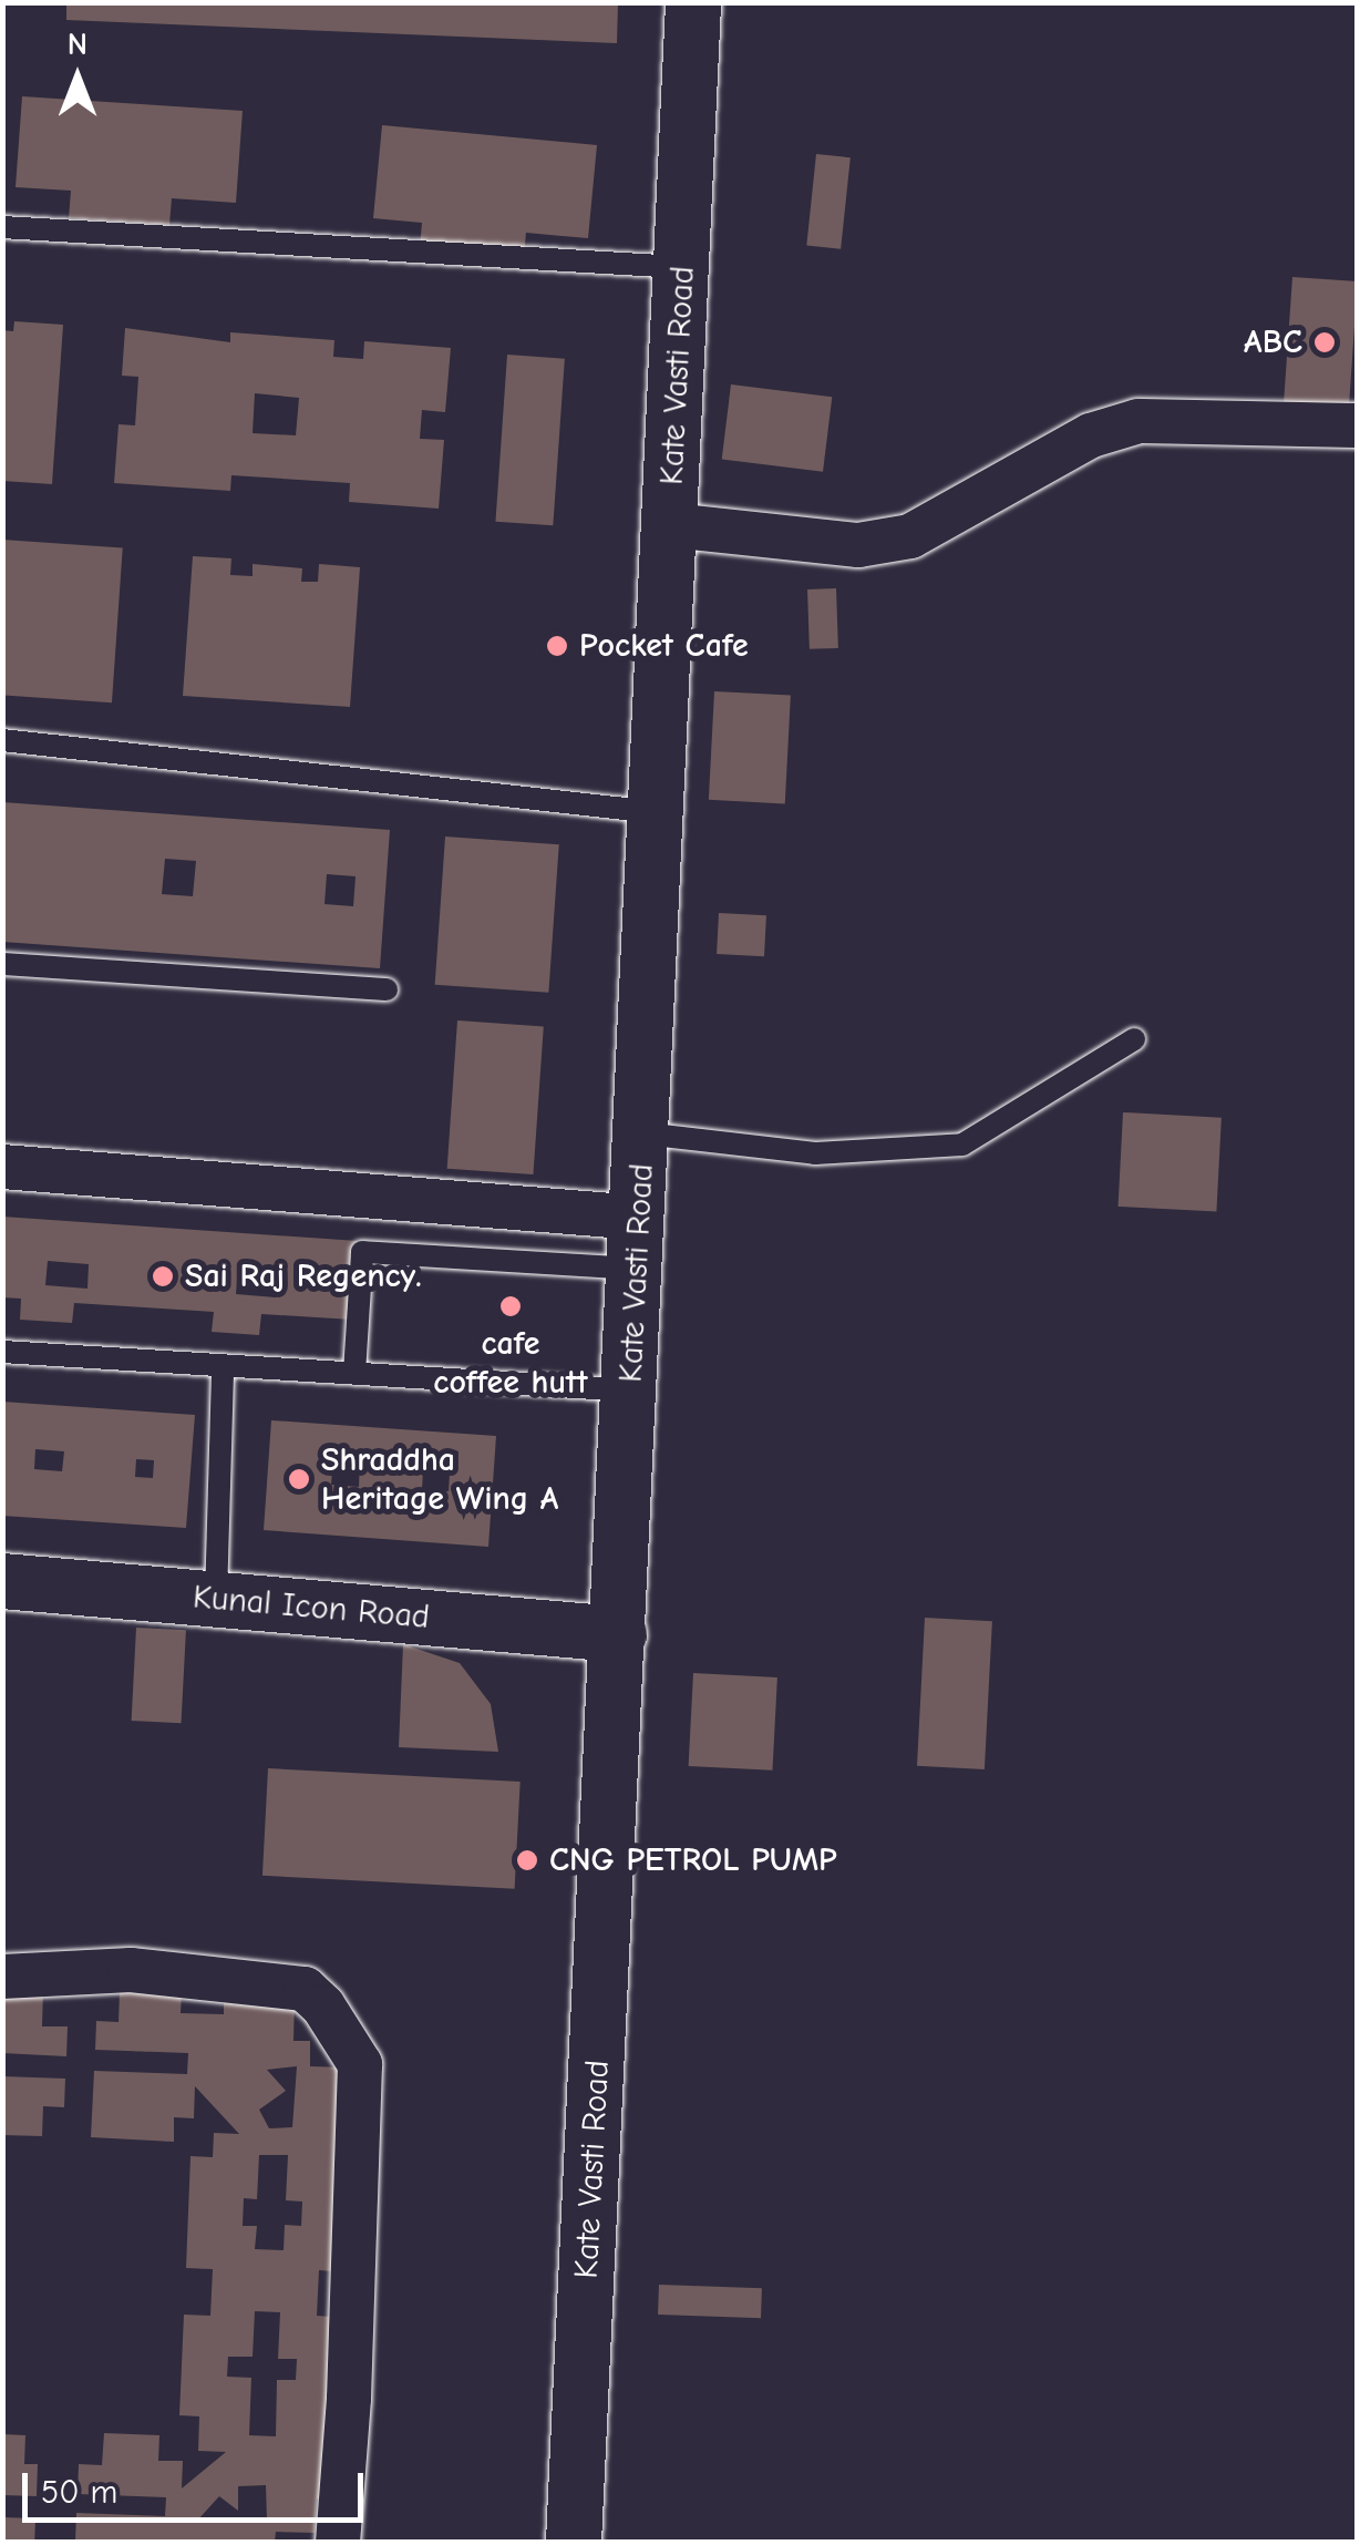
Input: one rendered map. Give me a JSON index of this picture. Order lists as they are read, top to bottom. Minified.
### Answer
{"streets":{"street":["Kate Vasti Road","Kunal Icon Road"]},"crossings":[["Kate Vasti Road","Kunal Icon Road"]],"places":["ABC","Pocket Cafe","Sai Raj Regency.","cafe coffee hutt","Shraddha Heritage Wing A","CNG PETROL PUMP"],"scale_bar":"50 m","north":"top"}
